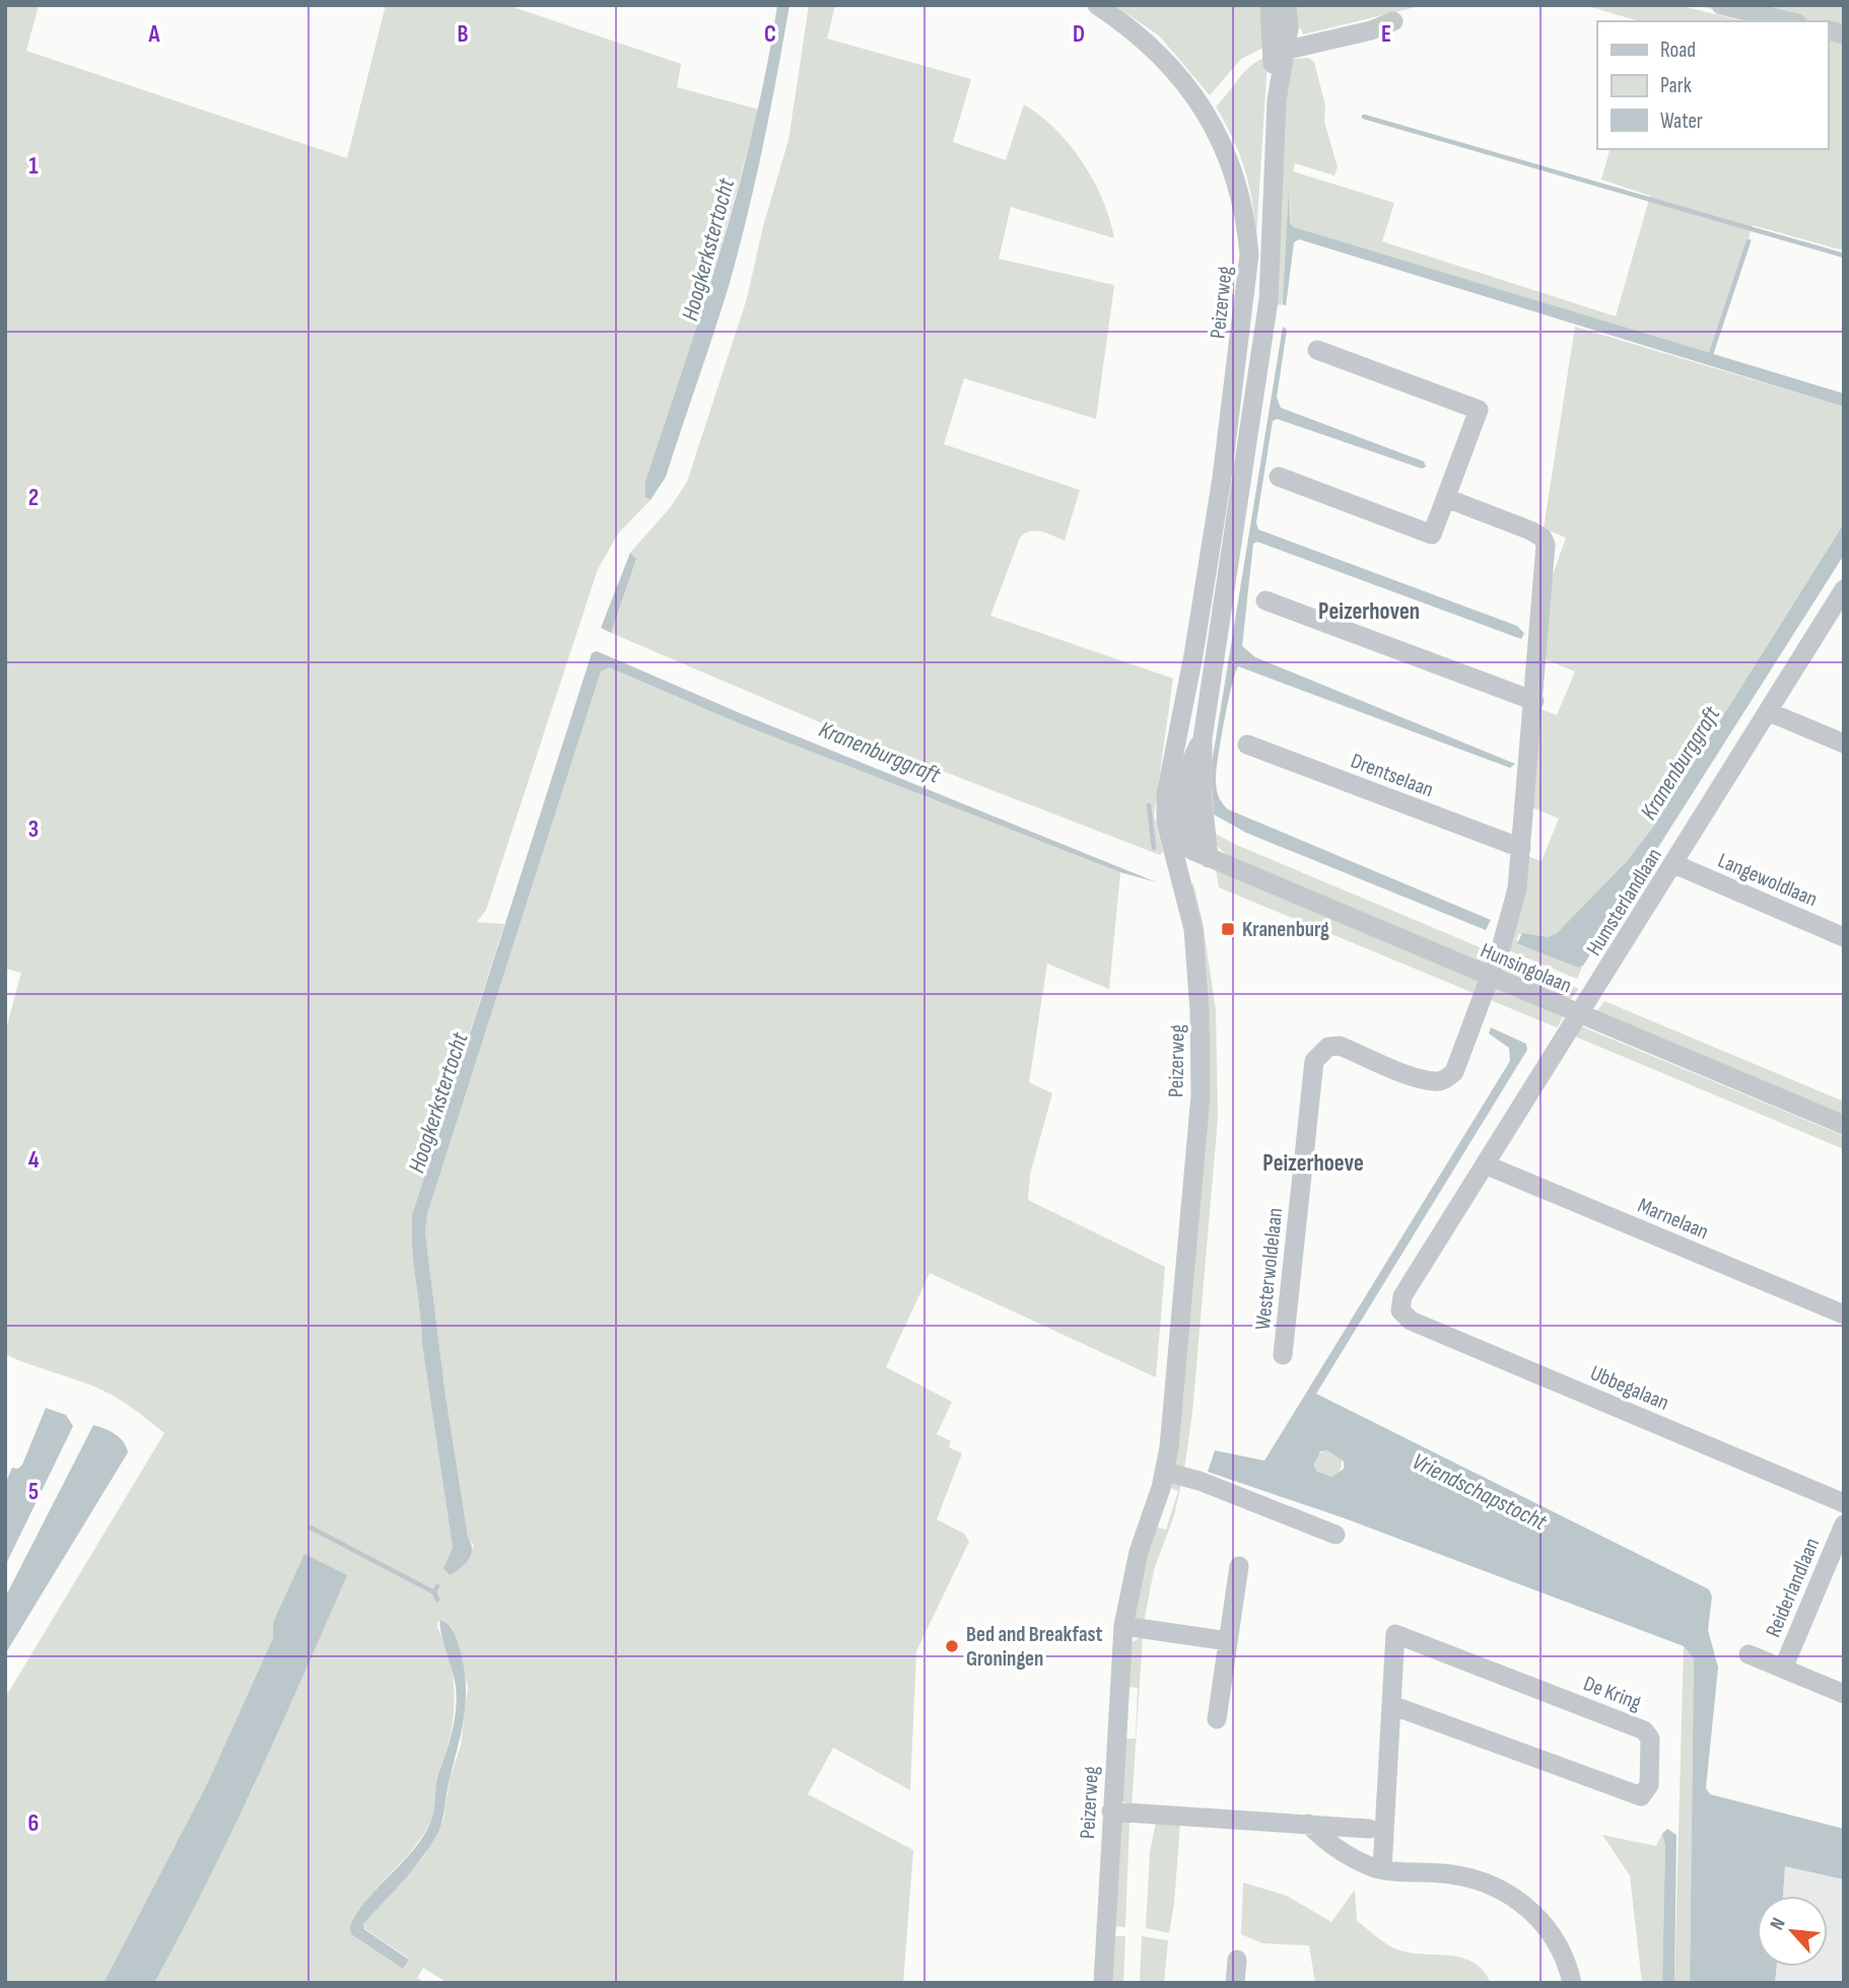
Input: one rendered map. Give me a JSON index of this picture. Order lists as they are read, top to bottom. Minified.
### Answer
{"streets":{"street":["Peizerweg","Drentselaan","Langewoldlaan","Humsterlandlaan","Hunsingolaan","Marnelaan","Westerwoldelaan","Ubbegalaan","Reiderlandlaan","De Kring"]},"crossings":[["Langewoldlaan","Humsterlandlaan"],["Humsterlandlaan","Hunsingolaan"],["Humsterlandlaan","Marnelaan"],["Humsterlandlaan","Ubbegalaan"],["Hunsingolaan","Westerwoldelaan"]],"districts":["Peizerhoven","Peizerhoeve"],"water":["Hoogkerkstertocht","Kranenburggraft","Vriendschapstocht"],"places":{"transit":["Kranenburg"],"other":["Bed and Breakfast Groningen"]},"legend":["Road","Park","Water"],"north":"top left","grid":{"columns":["A","B","C","D","E"],"rows":["1","2","3","4","5","6"]}}
